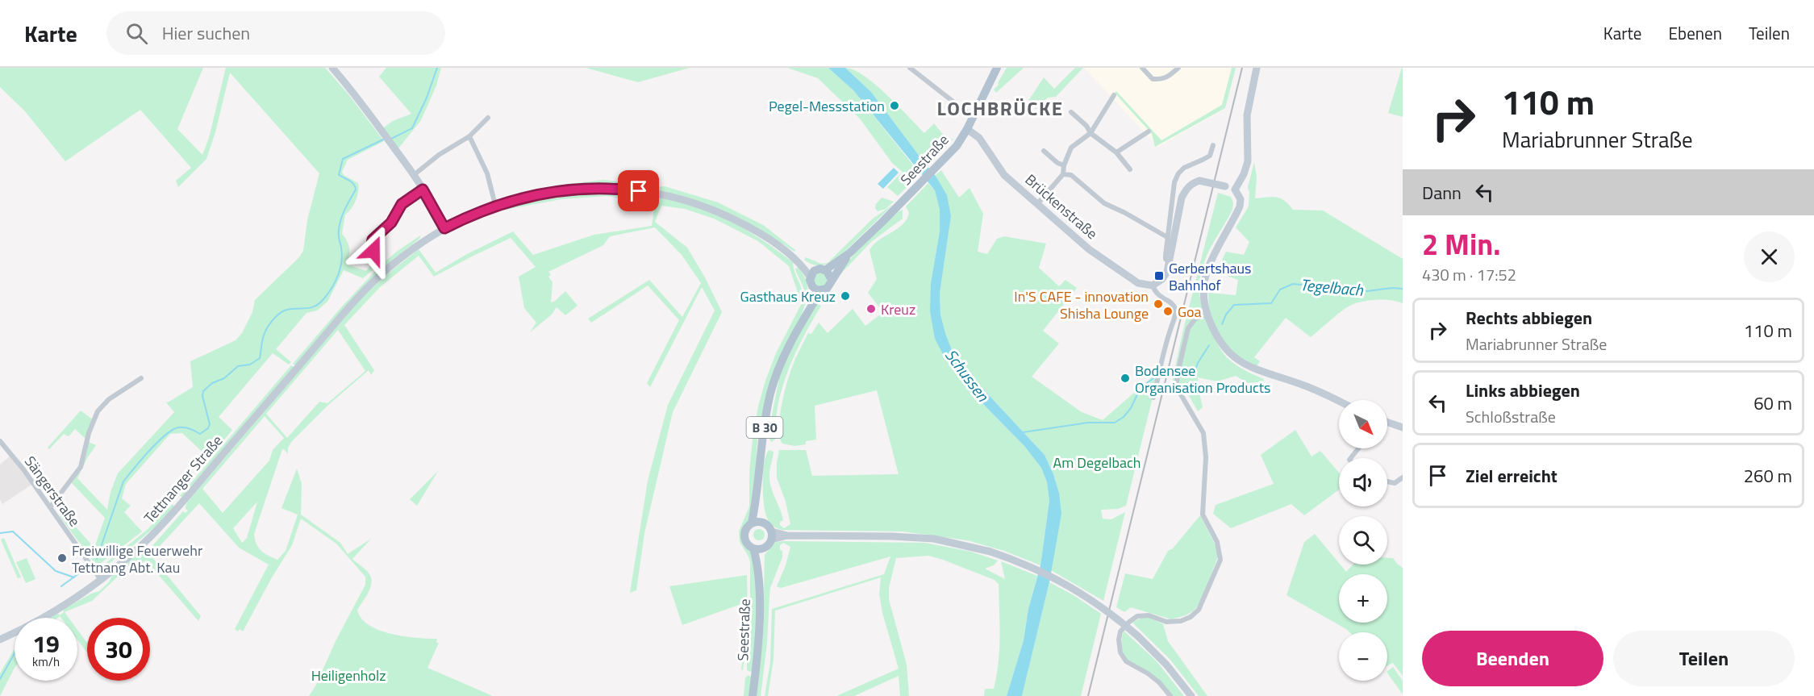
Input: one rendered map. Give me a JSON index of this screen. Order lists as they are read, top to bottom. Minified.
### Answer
{"streets":{"main road":["Seestraße","B 30"],"street":["Brückenstraße","Tettnanger Straße","Sängerstraße"]},"crossings":[["Seestraße","Brückenstraße"],["Tettnanger Straße","Sängerstraße"]],"districts":["LOCHBRÜCKE"],"water":["Tegelbach","Schussen"],"parks":["Am Degelbach","Heiligenholz"],"places":{"other":["Pegel-Messstation","Gasthaus Kreuz","In'S CAFE - innovation Shisha Lounge","Kreuz","Goa","Bodensee Organisation Products","Freiwillige Feuerwehr Tettnang Abt. Kau"],"transit":["Gerbertshaus Bahnhof"]},"north":"bottom right","page":{"header":"Karte","search":"Hier suchen","nav":["Karte","Ebenen","Teilen"],"turn":["110 m","Mariabrunner Straße"],"then":"Dann","heading":["2 Min.","430 m · 17:52"],"list":[{"name":"Rechts abbiegen","note":"Mariabrunner Straße","value":"110 m"},{"name":"Links abbiegen","note":"Schloßstraße","value":"60 m"},{"name":"Ziel erreicht","value":"260 m"}],"map_buttons":["+","−"],"speed":"19 km/h","limit":"30","buttons":["Beenden","Teilen"]}}
